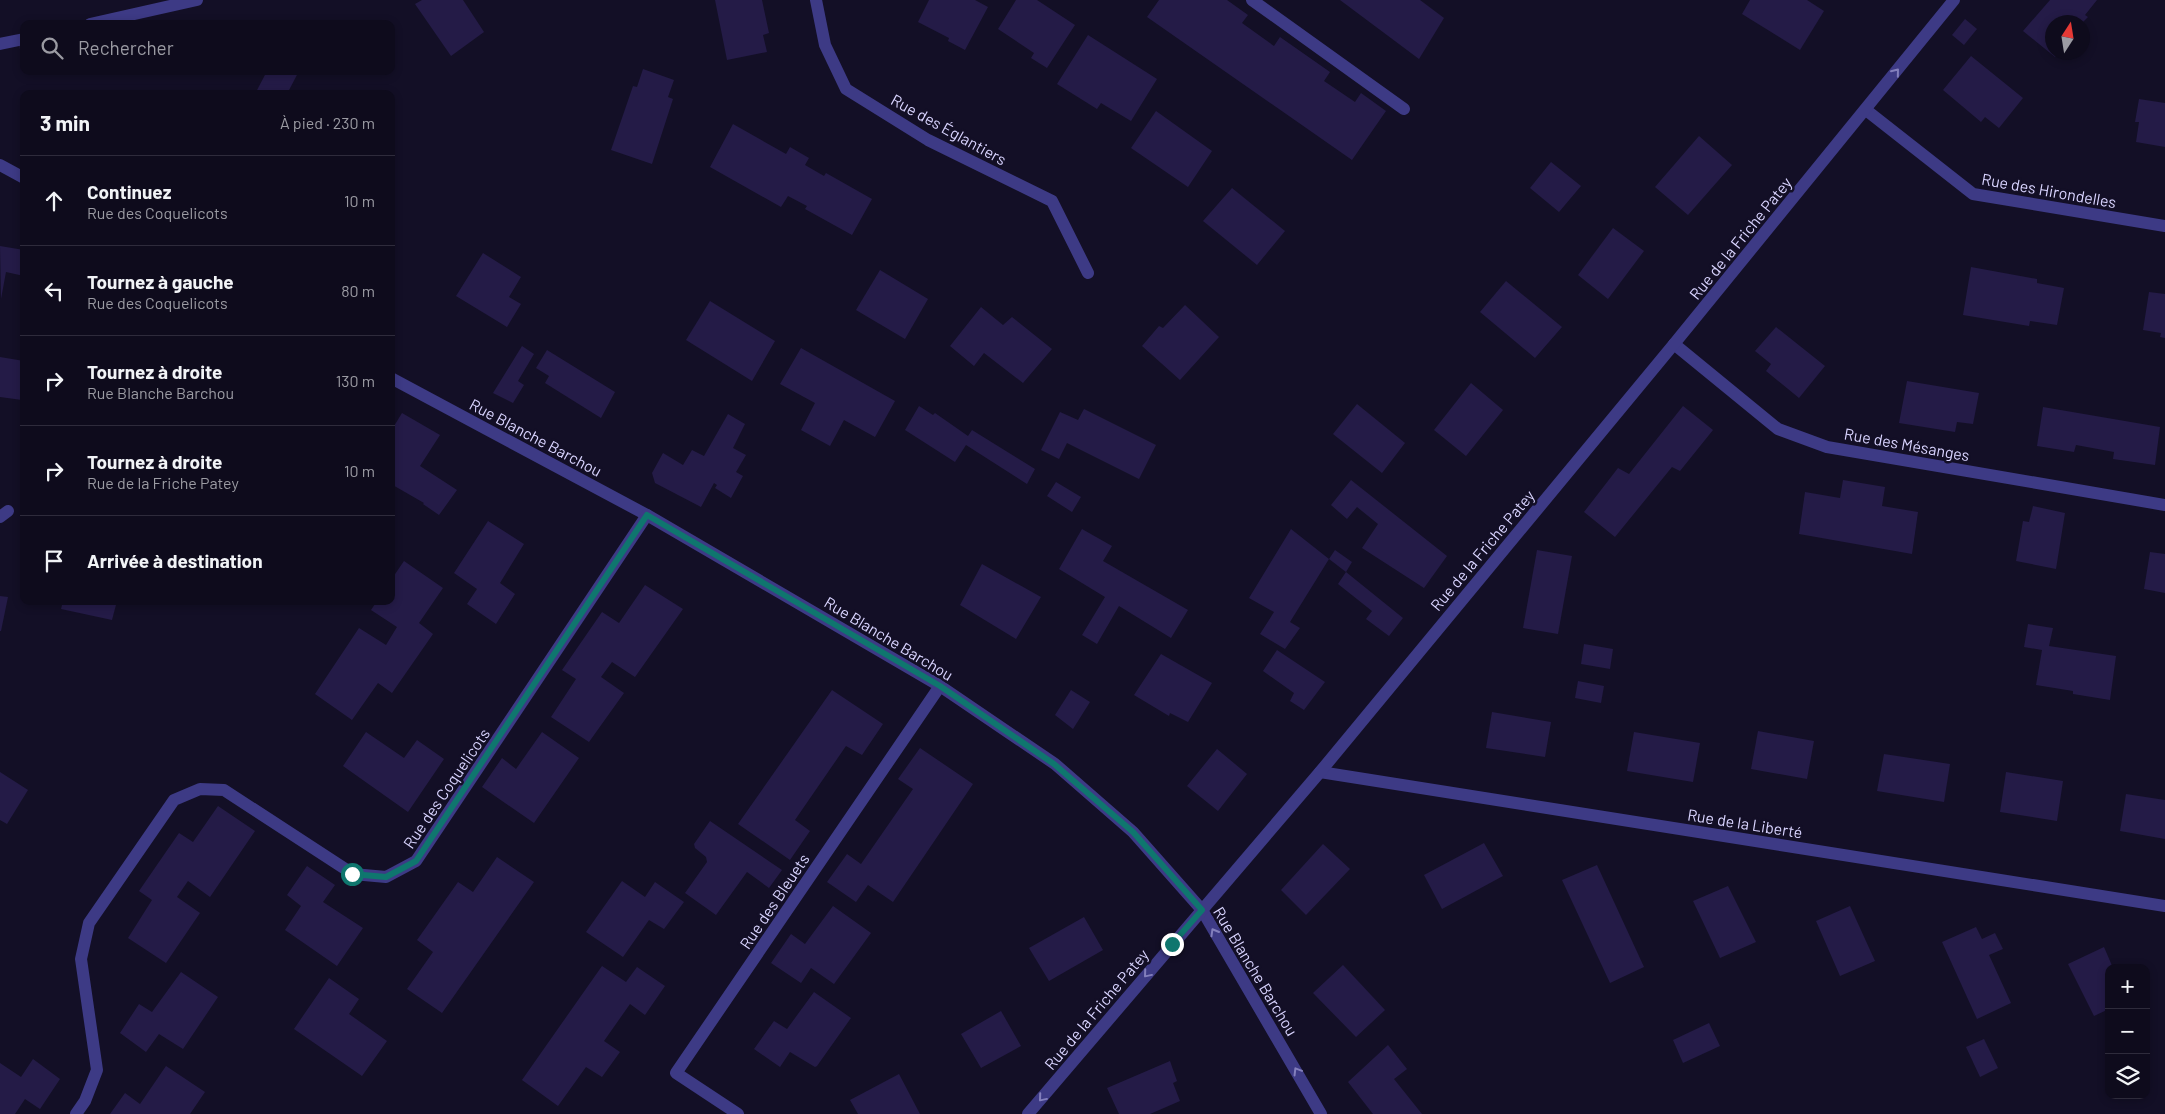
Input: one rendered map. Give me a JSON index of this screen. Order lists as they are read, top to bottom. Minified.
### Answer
{"streets":{"street":["Rue des Églantiers","Rue des Hirondelles","Rue de la Friche Patey","Rue Blanche Barchou","Rue des Mésanges","Rue des Coquelicots","Rue de la Liberté","Rue des Bleuets"]},"crossings":[["Rue des Hirondelles","Rue de la Friche Patey"],["Rue de la Friche Patey","Rue Blanche Barchou"],["Rue de la Friche Patey","Rue des Mésanges"],["Rue de la Friche Patey","Rue de la Liberté"],["Rue Blanche Barchou","Rue des Coquelicots"],["Rue Blanche Barchou","Rue des Bleuets"]],"north":"top","page":{"search":"Rechercher","heading":["3 min","À pied · 230 m"],"list":[["Continuez","Rue des Coquelicots","10 m"],["Tournez à gauche","Rue des Coquelicots","80 m"],["Tournez à droite","Rue Blanche Barchou","130 m"],["Tournez à droite","Rue de la Friche Patey","10 m"],"Arrivée à destination"],"map_buttons":["+","−"]}}
